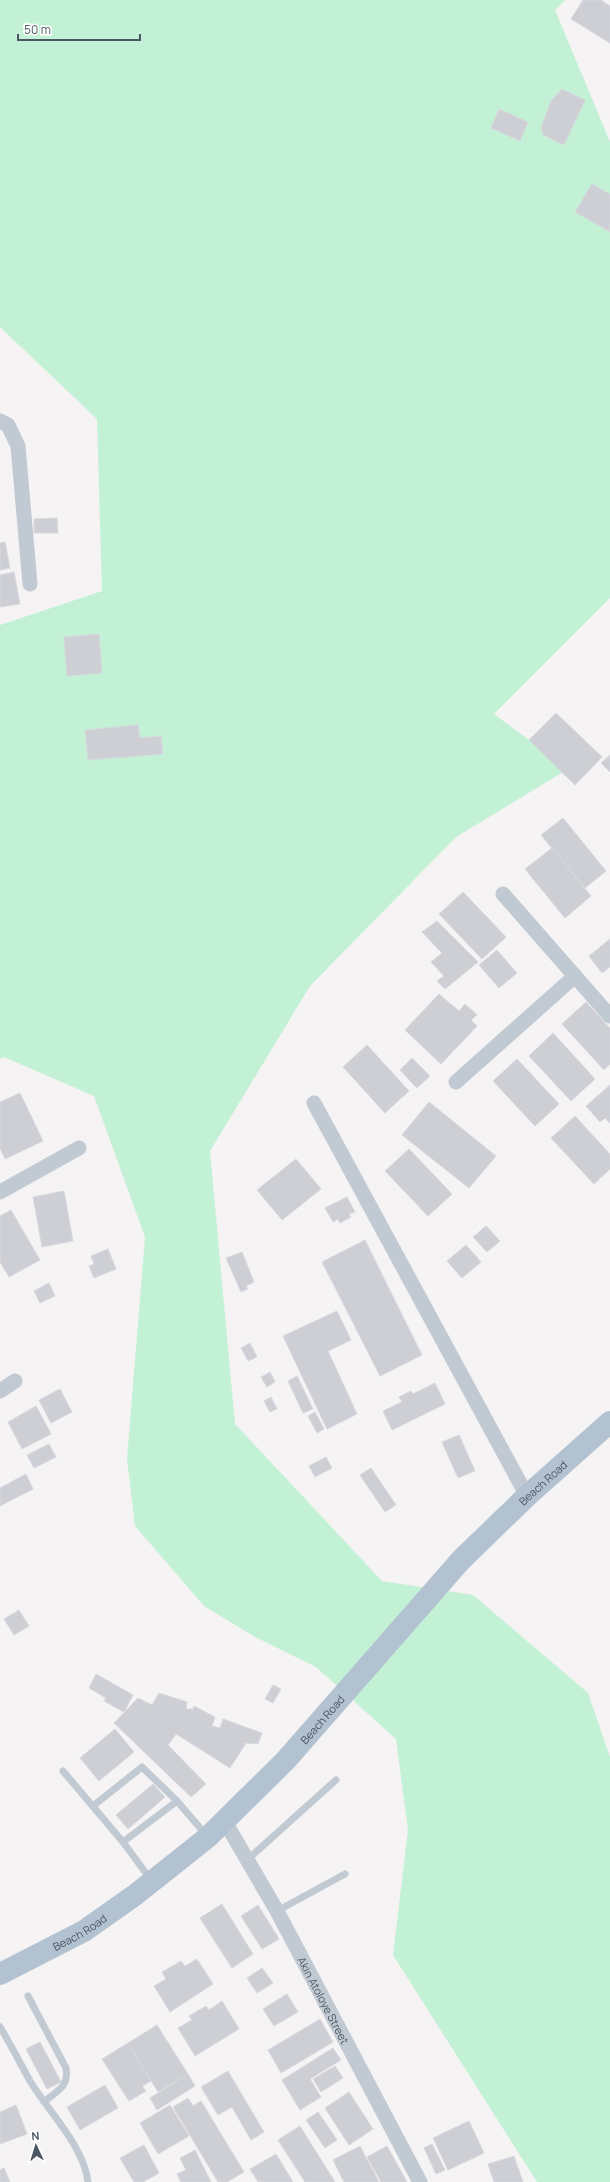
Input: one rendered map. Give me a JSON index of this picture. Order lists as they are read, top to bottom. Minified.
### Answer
{"streets":{"main road":["Beach Road"],"street":["Akin Atoloye Street"]},"crossings":[["Beach Road","Akin Atoloye Street"]],"scale_bar":"50 m","north":"top"}
